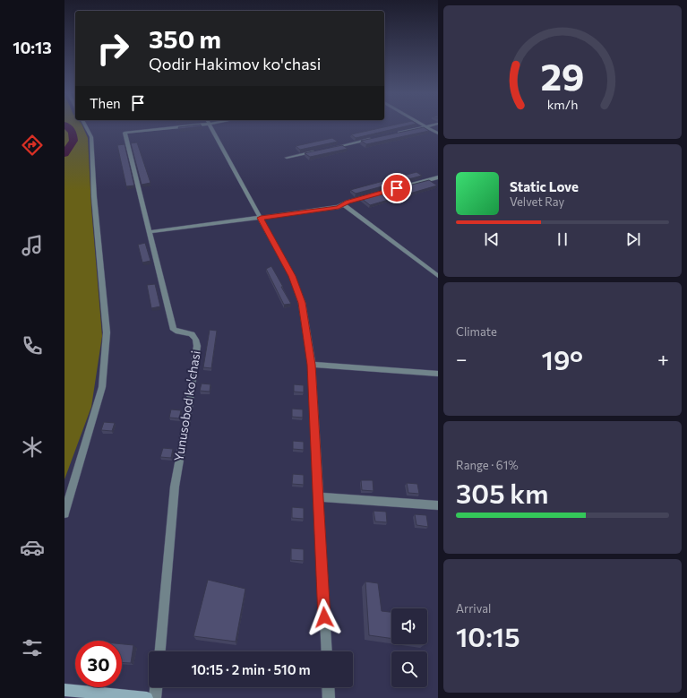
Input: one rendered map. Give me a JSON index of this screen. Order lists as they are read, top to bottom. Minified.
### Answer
{"streets":{"street":["Yunusobod ko'chasi"]},"page":{"tabs":"10:13","turn":["350 m","Qodir Hakimov ko'chasi"],"then":"Then","song":["Static Love","Velvet Ray"],"tile":["Climate",["Range · 61%","305 km"],["Arrival","10:15"]],"heat":["−","19°","+"],"limit":"30","trip":"10:15 · 2 min · 510 m","gauge":["29","km/h"]}}
